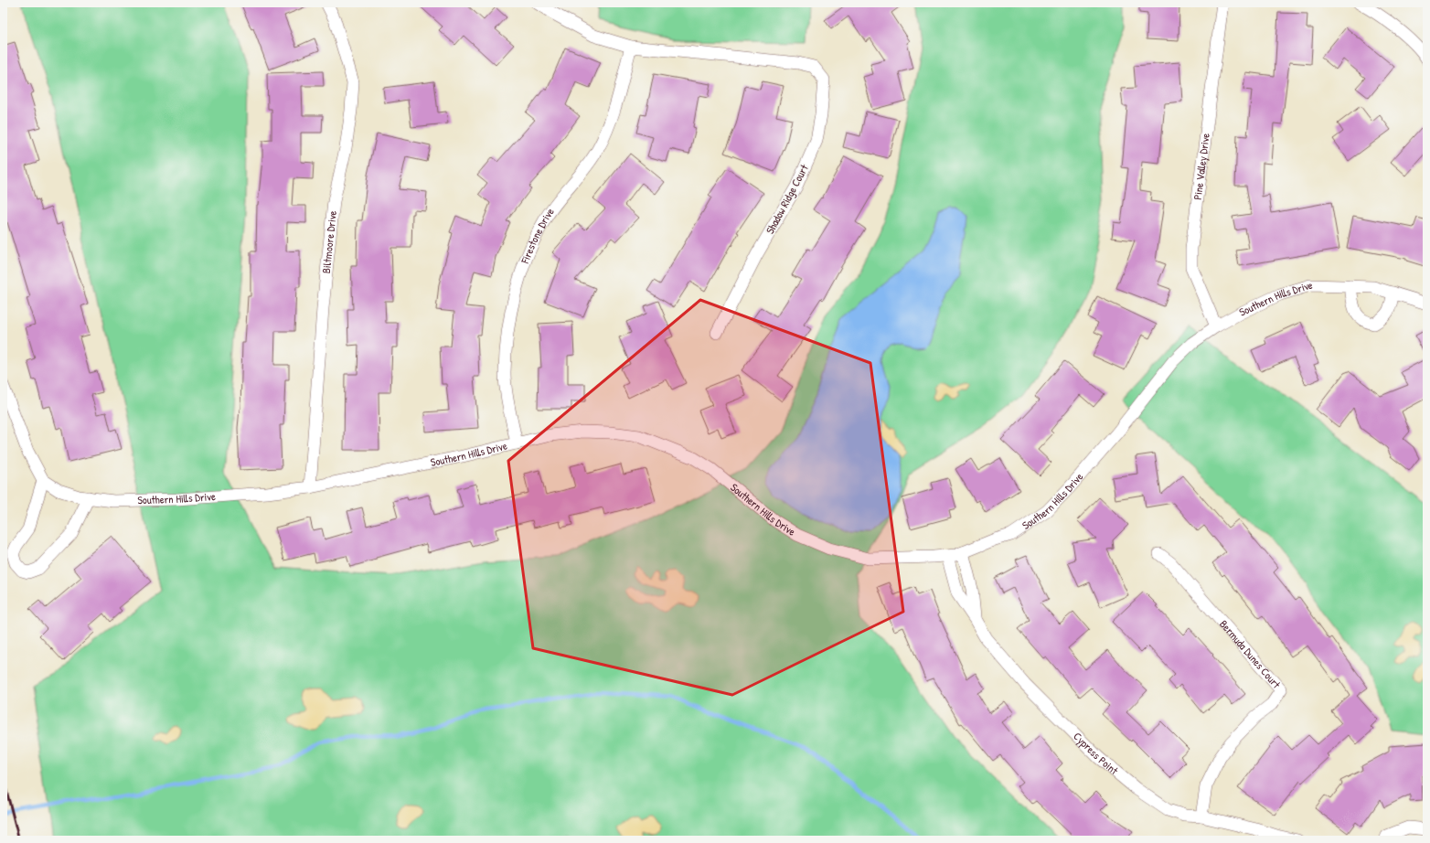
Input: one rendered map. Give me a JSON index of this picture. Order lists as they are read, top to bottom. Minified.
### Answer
{"streets":{"street":["Pine Valley Drive","Shadow Ridge Court","Firestone Drive","Biltmoore Drive","Southern Hills Drive","Bermuda Dunes Court","Cypress Point"]},"crossings":[["Pine Valley Drive","Southern Hills Drive"],["Shadow Ridge Court","Firestone Drive"],["Firestone Drive","Southern Hills Drive"],["Biltmoore Drive","Southern Hills Drive"],["Southern Hills Drive","Cypress Point"],["Bermuda Dunes Court","Cypress Point"]]}
